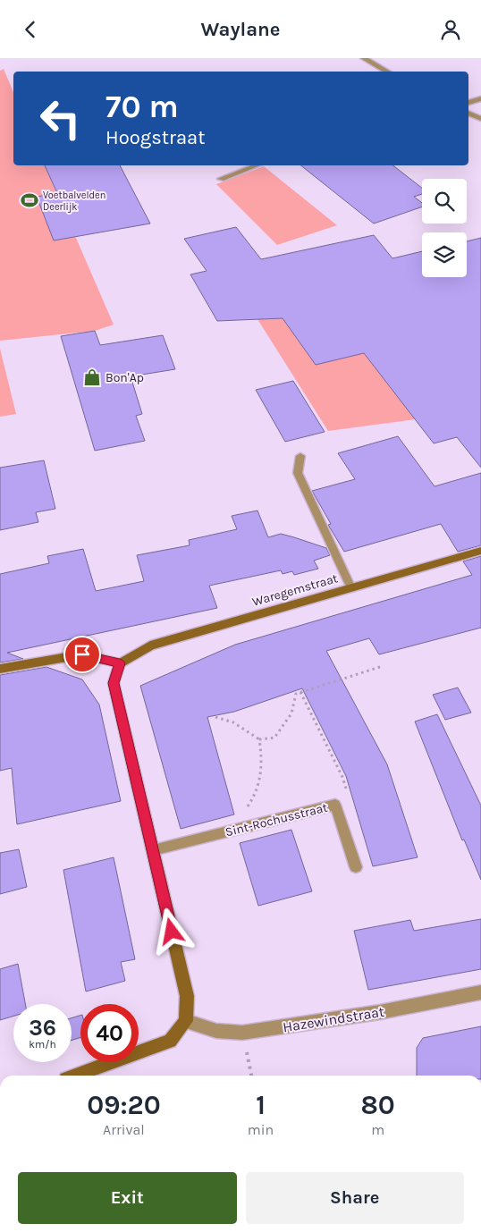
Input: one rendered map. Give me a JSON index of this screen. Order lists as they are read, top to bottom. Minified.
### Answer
{"streets":{"street":["Waregemstraat","Hazewindstraat"],"lane":["Sint-Rochusstraat"]},"places":{"sports":["Voetbalvelden Deerlijk"],"shop":["Bon'Ap"]},"page":{"header":"Waylane","turn":["70 m","Hoogstraat"],"speed":"36 km/h","limit":"40","eta":["09:20","Arrival","1","min","80","m"],"buttons":["Exit","Share"]}}
